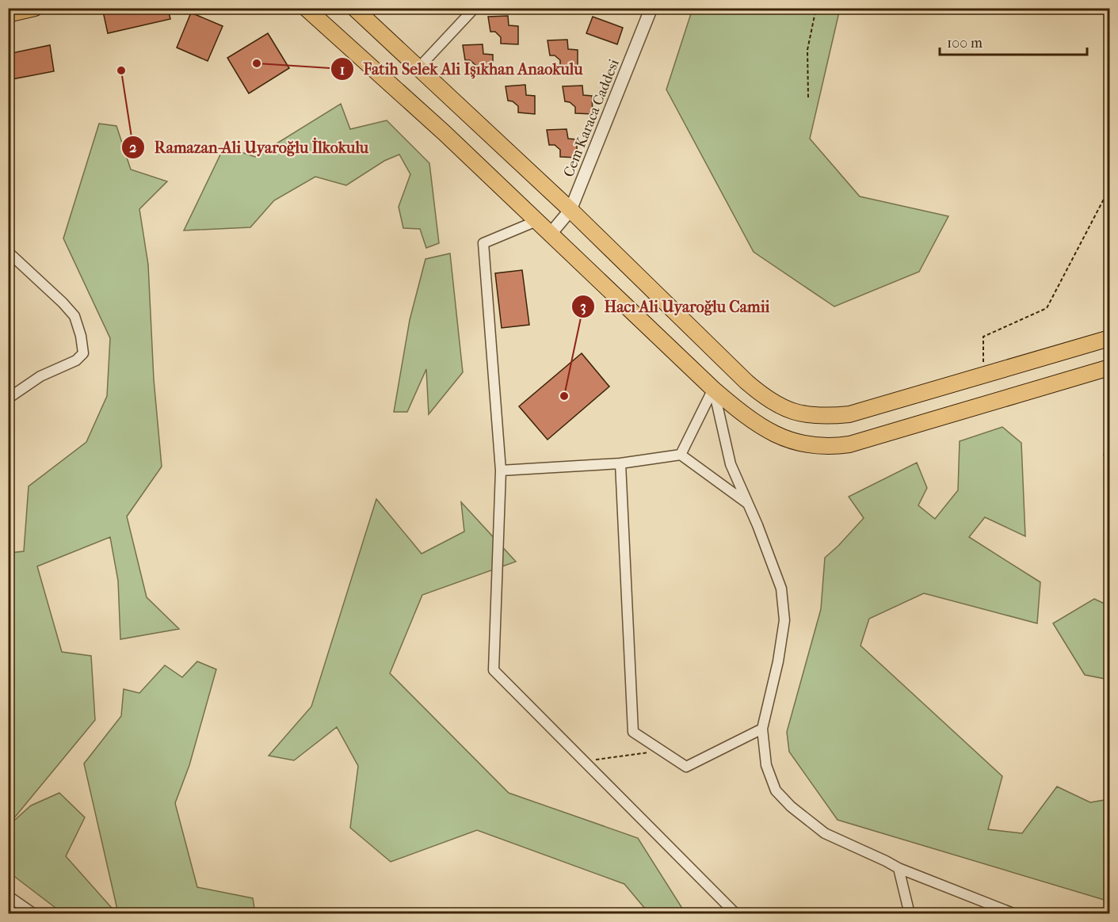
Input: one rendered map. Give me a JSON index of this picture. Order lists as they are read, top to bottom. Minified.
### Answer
{"streets":{"street":["Cem Karaca Caddesi"]},"places":["Fatih Selek Ali Işıkhan Anaokulu","Ramazan-Ali Uyaroğlu İlkokulu","Hacı Ali Uyaroğlu Camii"],"scale_bar":"100 m"}
